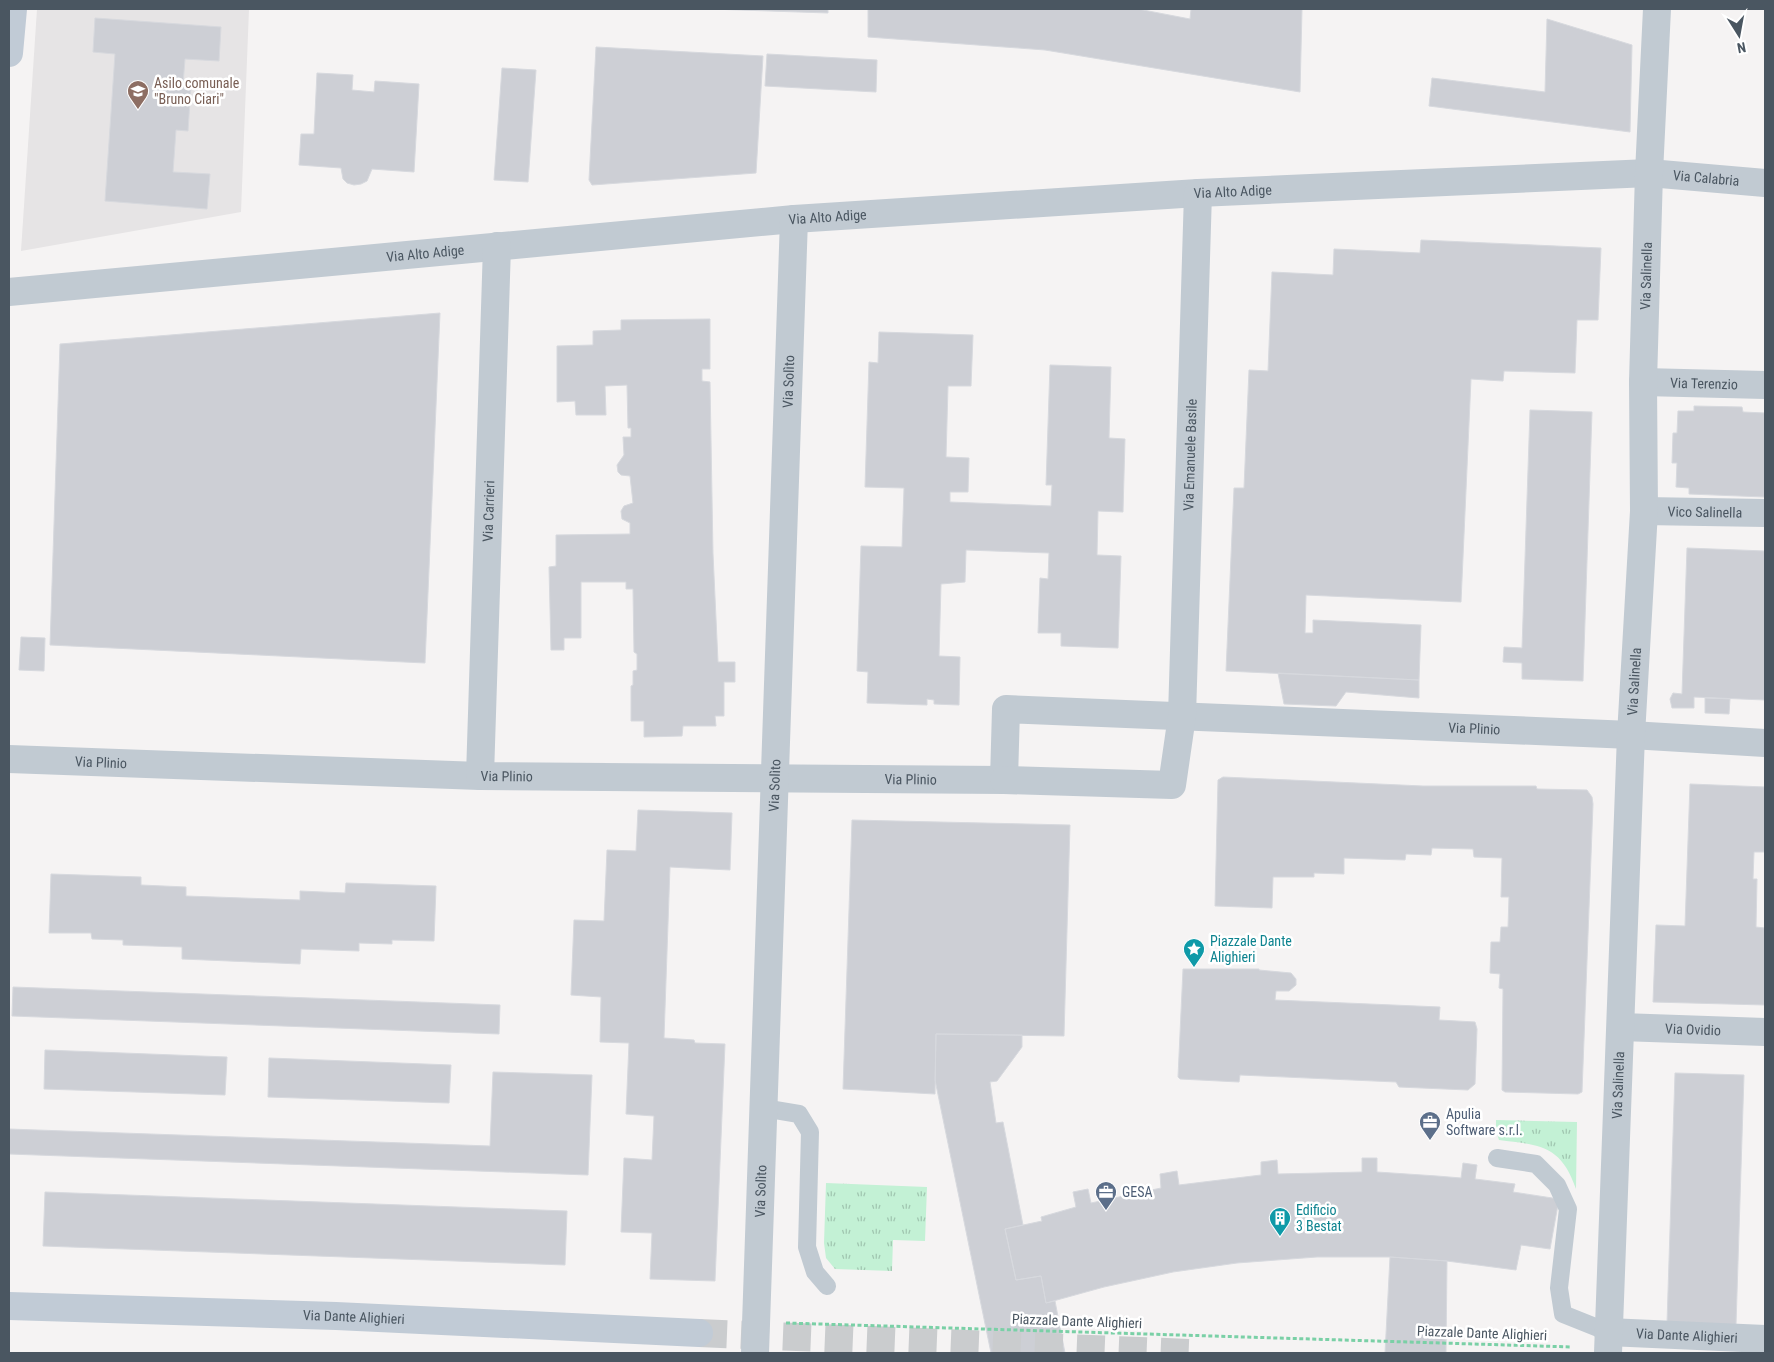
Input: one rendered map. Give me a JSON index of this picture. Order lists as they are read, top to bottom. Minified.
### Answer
{"streets":{"street":["Via Calabria","Via Alto Adige","Via Salinella","Via Solìto","Via Terenzio","Via Emanuele Basile","Via Carrieri","Vico Salinella","Via Plinio","Via Ovidio","Via Dante Alighieri"],"path":["Piazzale Dante Alighieri"]},"crossings":[["Via Calabria","Via Alto Adige"],["Via Calabria","Via Salinella"],["Via Alto Adige","Via Salinella"],["Via Alto Adige","Via Solìto"],["Via Alto Adige","Via Emanuele Basile"],["Via Alto Adige","Via Carrieri"],["Via Salinella","Via Terenzio"],["Via Salinella","Vico Salinella"],["Via Salinella","Via Plinio"],["Via Salinella","Via Ovidio"],["Via Salinella","Via Dante Alighieri"],["Via Salinella","Piazzale Dante Alighieri"],["Via Solìto","Via Plinio"],["Via Solìto","Piazzale Dante Alighieri"],["Via Emanuele Basile","Via Plinio"],["Via Carrieri","Via Plinio"],["Via Dante Alighieri","Piazzale Dante Alighieri"]],"places":{"school or university":["Asilo comunale \"Bruno Ciari\""],"place":["Piazzale Dante Alighieri"],"office":["Apulia Software s.r.l.","GESA"],"building":["Edificio 3 Bestat"]},"north":"bottom"}
